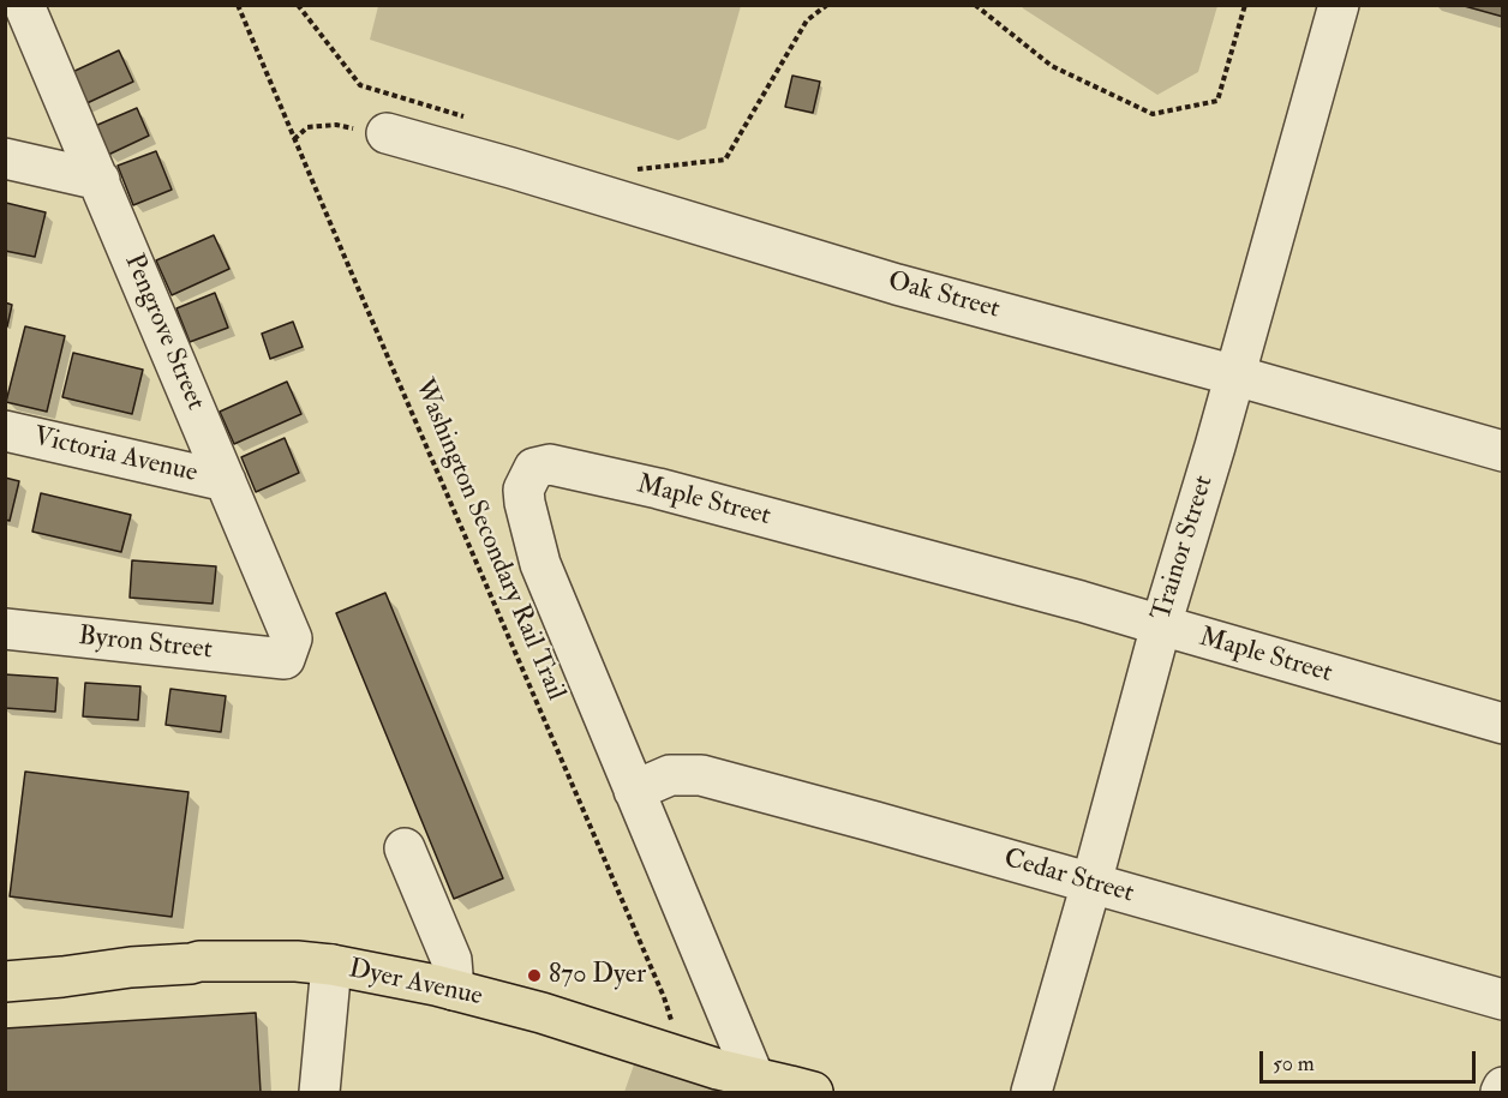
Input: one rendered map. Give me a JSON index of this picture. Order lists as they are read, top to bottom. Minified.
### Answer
{"streets":{"main road":["Dyer Avenue"],"street":["Oak Street","Pengrove Street","Victoria Avenue","Maple Street","Trainor Street","Byron Street","Cedar Street"],"path":["Washington Secondary Rail Trail"]},"crossings":[["Oak Street","Trainor Street"],["Pengrove Street","Victoria Avenue"],["Pengrove Street","Byron Street"],["Maple Street","Trainor Street"],["Maple Street","Cedar Street"],["Maple Street","Dyer Avenue"],["Washington Secondary Rail Trail","Dyer Avenue"],["Trainor Street","Cedar Street"]],"places":["870 Dyer"],"scale_bar":"50 m"}
